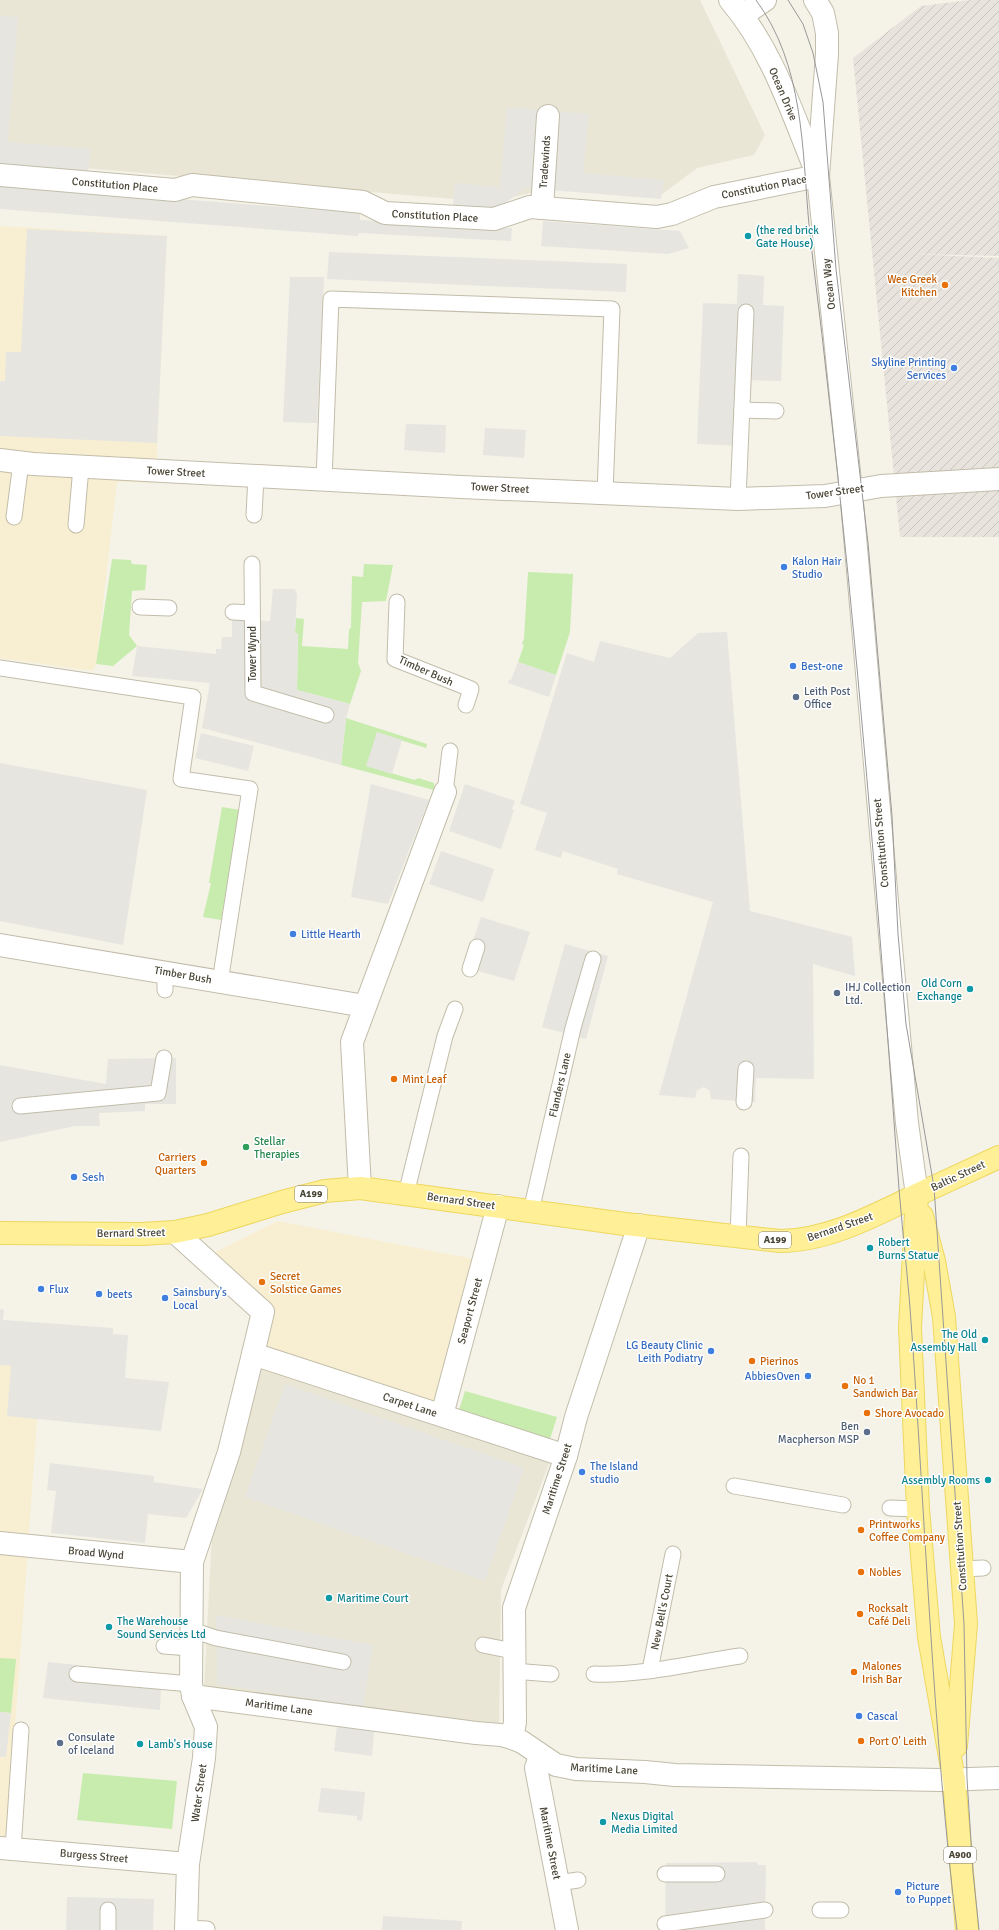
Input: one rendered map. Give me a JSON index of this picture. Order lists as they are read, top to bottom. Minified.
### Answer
{"streets":{"main road":["Constitution Street","Baltic Street","A199","Bernard Street","A900"],"street":["Ocean Drive","Tradewinds","Constitution Place","Ocean Way","Tower Street","Timber Bush","Seaport Street","Carpet Lane","Maritime Street","Broad Wynd","Maritime Lane","Water Street","Burgess Street"],"lane":["Tower Wynd","Flanders Lane","New Bell's Court"]},"crossings":[["Ocean Drive","Constitution Place"],["Ocean Drive","Ocean Way"],["Tradewinds","Constitution Place"],["Constitution Place","Ocean Way"],["Ocean Way","Tower Street"],["Ocean Way","Constitution Street"],["Tower Street","Constitution Street"],["Constitution Street","Baltic Street"],["Constitution Street","Bernard Street"],["Constitution Street","Maritime Lane"],["Flanders Lane","Bernard Street"],["Baltic Street","Bernard Street"],["Bernard Street","Seaport Street"],["Bernard Street","Maritime Street"],["Seaport Street","Carpet Lane"],["Carpet Lane","Maritime Street"],["Maritime Street","Maritime Lane"],["Broad Wynd","Water Street"],["Maritime Lane","Water Street"],["Water Street","Burgess Street"]],"places":["(the red brick Gate House)","Wee Greek Kitchen","Skyline Printing Services","Kalon Hair Studio","Best-one","Leith Post Office","Little Hearth","Old Corn Exchange","IHJ Collection Ltd.","Mint Leaf","Stellar Therapies","Carriers Quarters","Sesh","Robert Burns Statue","Secret Solstice Games","Flux","beets","Sainsbury's Local","The Old Assembly Hall","LG Beauty Clinic Leith Podiatry","Pierinos","AbbiesOven","No 1 Sandwich Bar","Shore Avocado","Ben Macpherson MSP","The Island studio","Assembly Rooms","Printworks Coffee Company","Nobles","Maritime Court","Rocksalt Café Deli","The Warehouse Sound Services Ltd","Malones Irish Bar","Cascal","Port O' Leith","Consulate of Iceland","Lamb's House","Nexus Digital Media Limited","Picture to Puppet"]}
